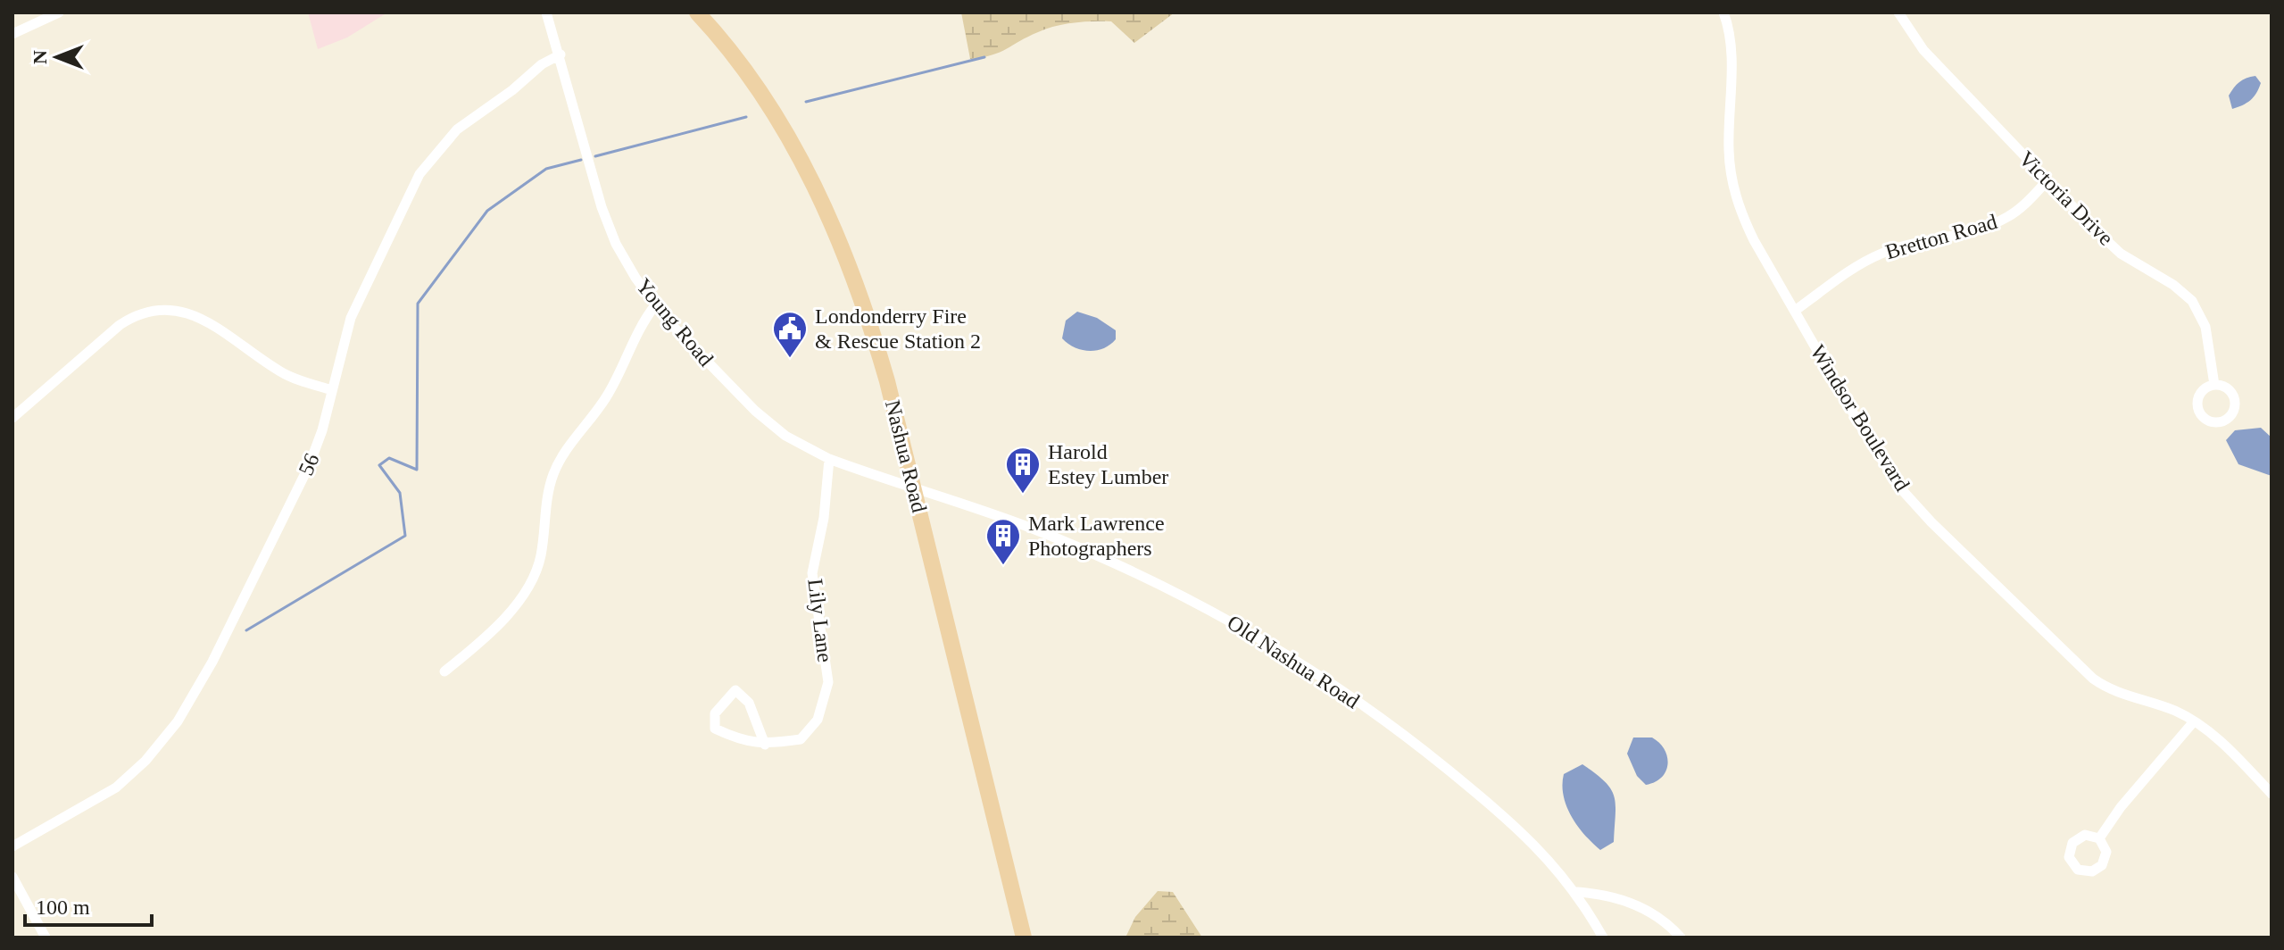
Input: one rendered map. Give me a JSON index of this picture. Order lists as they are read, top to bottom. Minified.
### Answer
{"streets":{"main road":["Nashua Road"],"street":["Victoria Drive","Bretton Road","Young Road","Windsor Boulevard","56","Lily Lane","Old Nashua Road"]},"crossings":[["Victoria Drive","Bretton Road"],["Bretton Road","Windsor Boulevard"],["Young Road","Nashua Road"],["Young Road","56"],["Young Road","Lily Lane"],["Young Road","Old Nashua Road"],["Nashua Road","Old Nashua Road"]],"places":{"public building":["Londonderry Fire & Rescue Station 2"],"building":["Harold Estey Lumber","Mark Lawrence Photographers"]},"scale_bar":"100 m","north":"left"}
